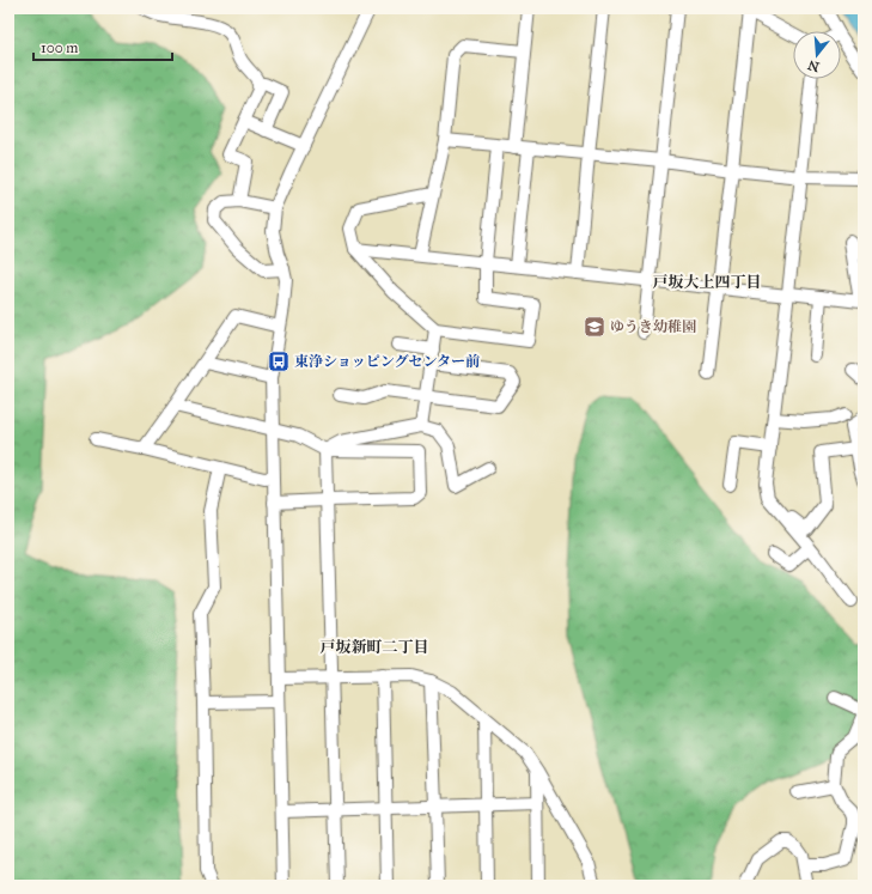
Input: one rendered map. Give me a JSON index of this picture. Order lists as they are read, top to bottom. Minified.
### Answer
{"districts":["戸坂大上四丁目","戸坂新町二丁目"],"places":{"school or university":["ゆうき幼稚園"],"bus stop":["東浄ショッピングセンター前"]},"scale_bar":"100 m","north":"bottom"}
